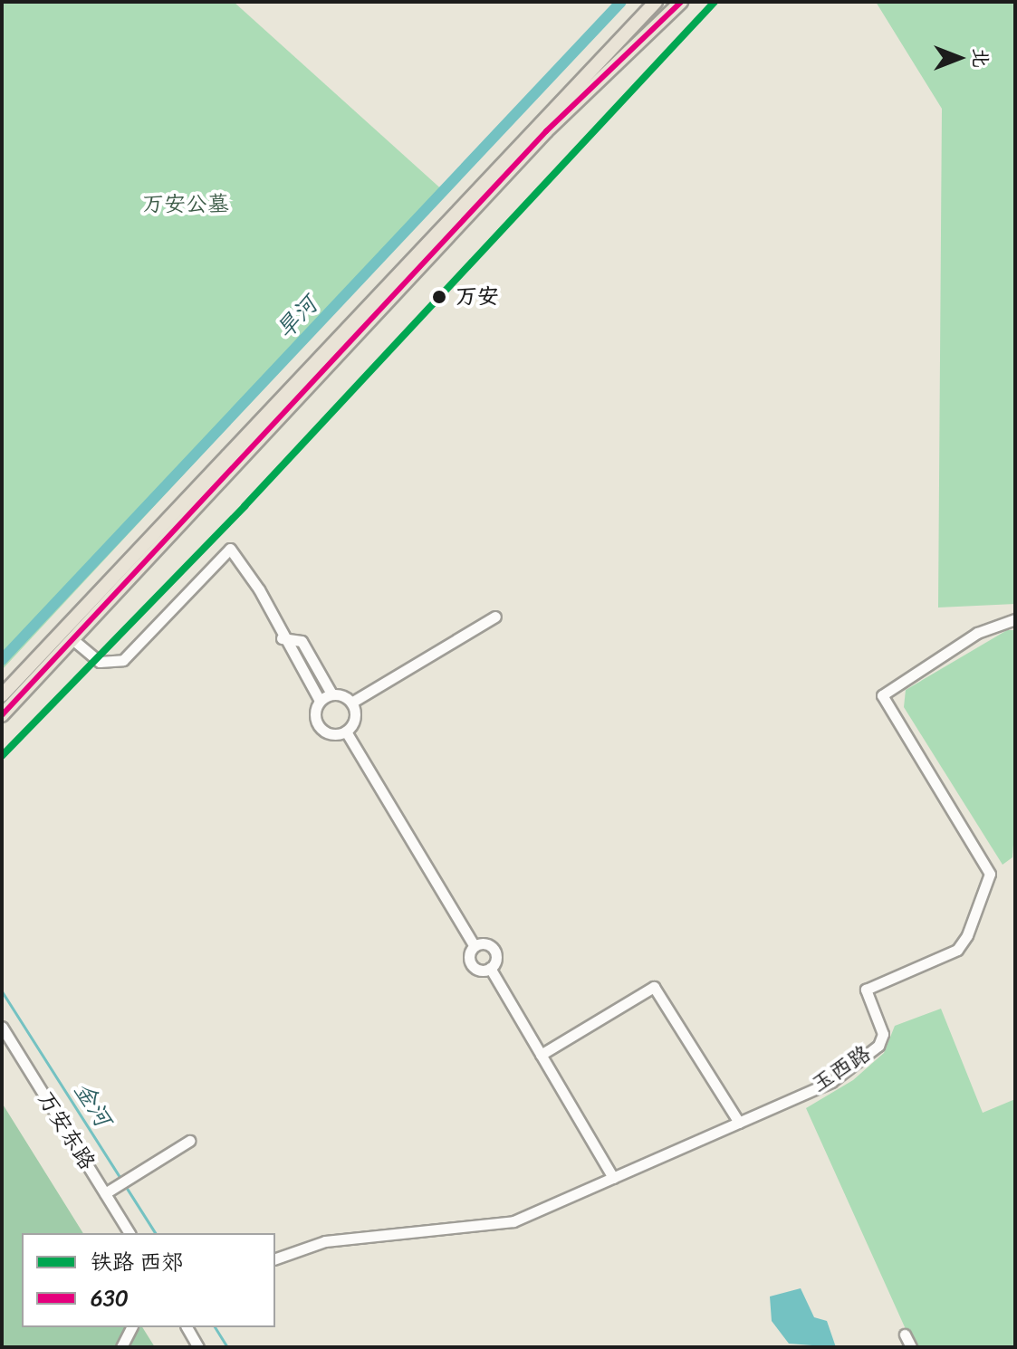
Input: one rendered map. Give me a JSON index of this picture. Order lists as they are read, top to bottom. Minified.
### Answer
{"streets":{"street":["玉西路","万安东路"]},"water":["旱河","金河"],"parks":["万安公墓"],"places":["万安"],"lines":["rail line 西郊","transit line 630"],"legend":["铁路 西郊","630"],"north":"right"}
